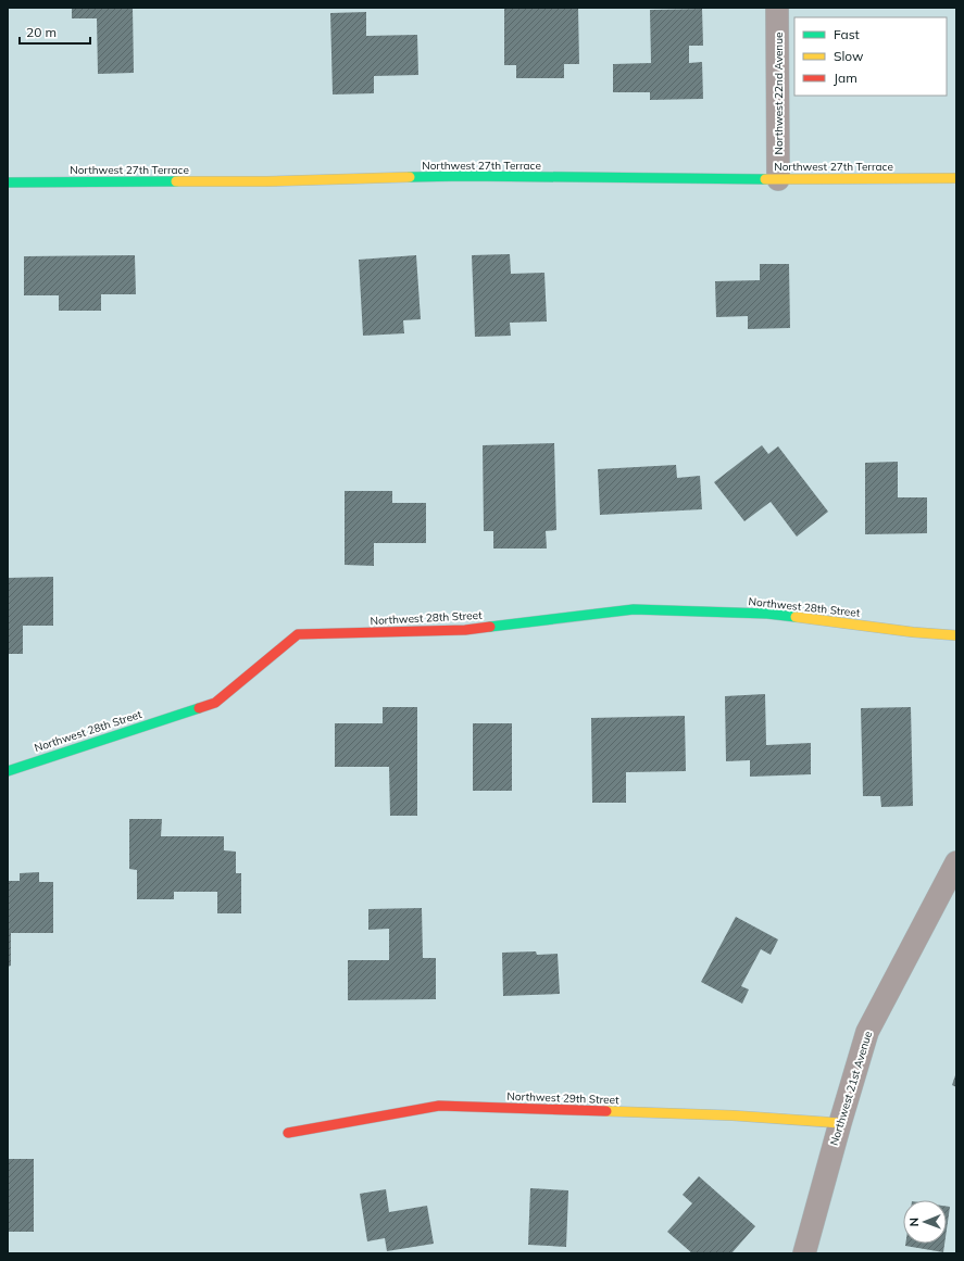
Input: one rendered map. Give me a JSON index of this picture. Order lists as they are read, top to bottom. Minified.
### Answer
{"streets":{"street":["Northwest 22nd Avenue","Northwest 27th Terrace","Northwest 28th Street","Northwest 21st Avenue","Northwest 29th Street"]},"crossings":[["Northwest 22nd Avenue","Northwest 27th Terrace"],["Northwest 21st Avenue","Northwest 29th Street"]],"legend":["Fast","Slow","Jam"],"scale_bar":"20 m","north":"left"}
